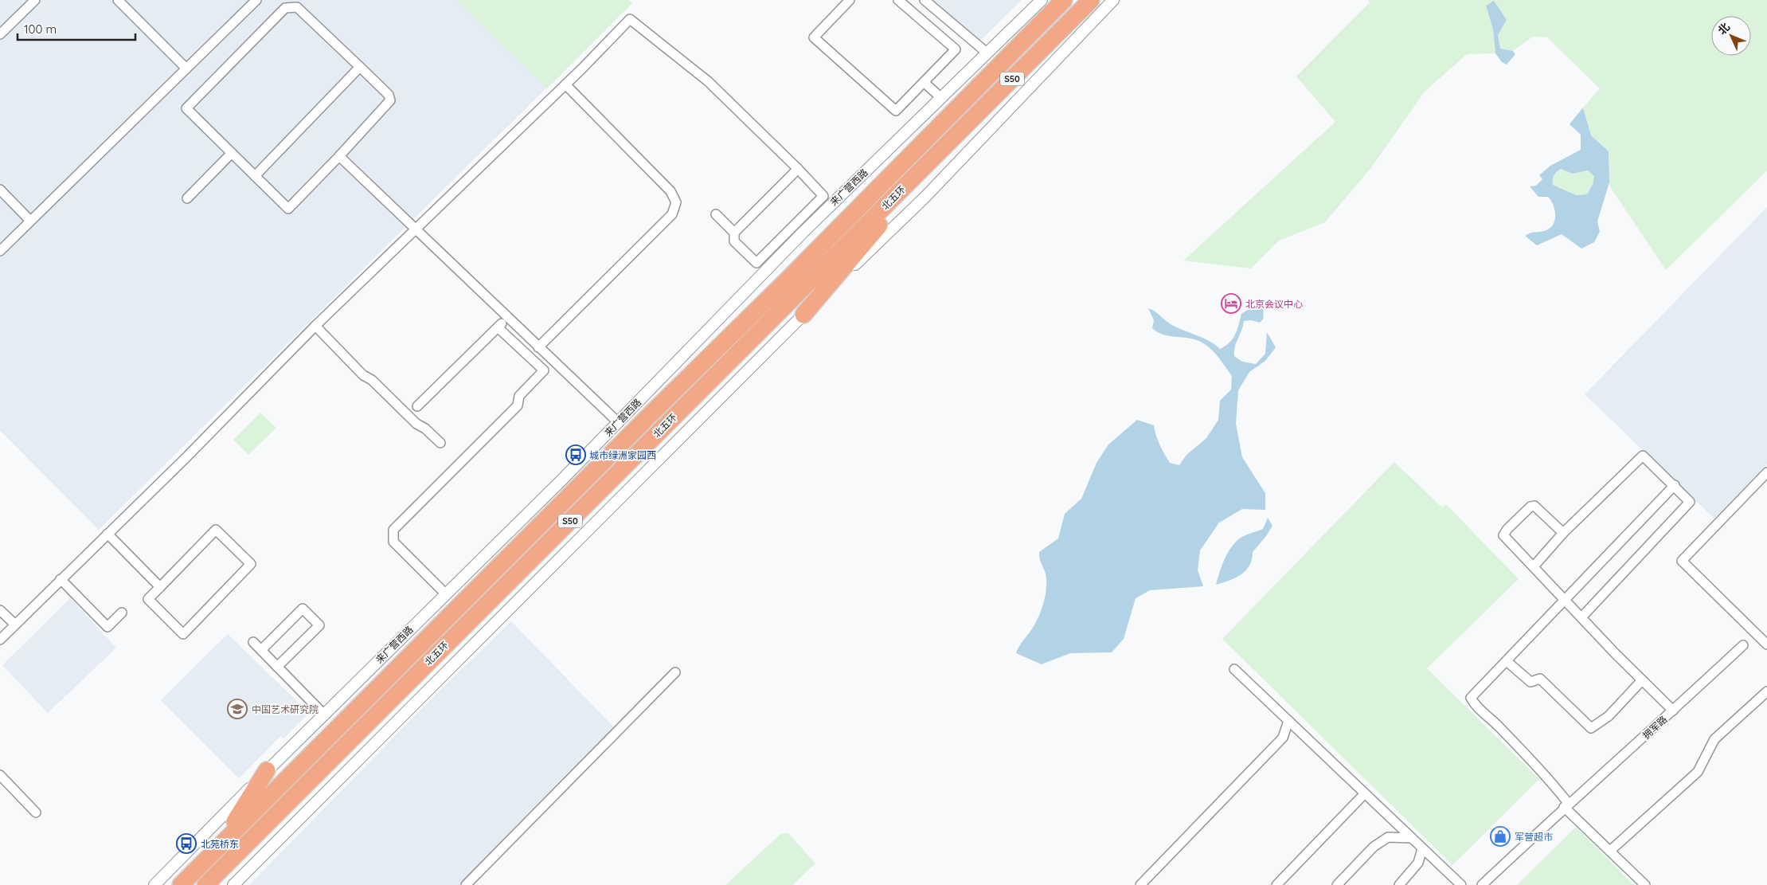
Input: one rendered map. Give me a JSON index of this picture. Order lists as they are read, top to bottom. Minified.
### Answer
{"streets":{"highway":["S50","北五环"],"street":["来广营西路","拥军路"]},"places":{"hotel":["北京会议中心"],"bus stop":["城市绿洲家园西","北苑桥东"],"school or university":["中国艺术研究院"],"shop":["军营超市"]},"scale_bar":"100 m","north":"top left"}
